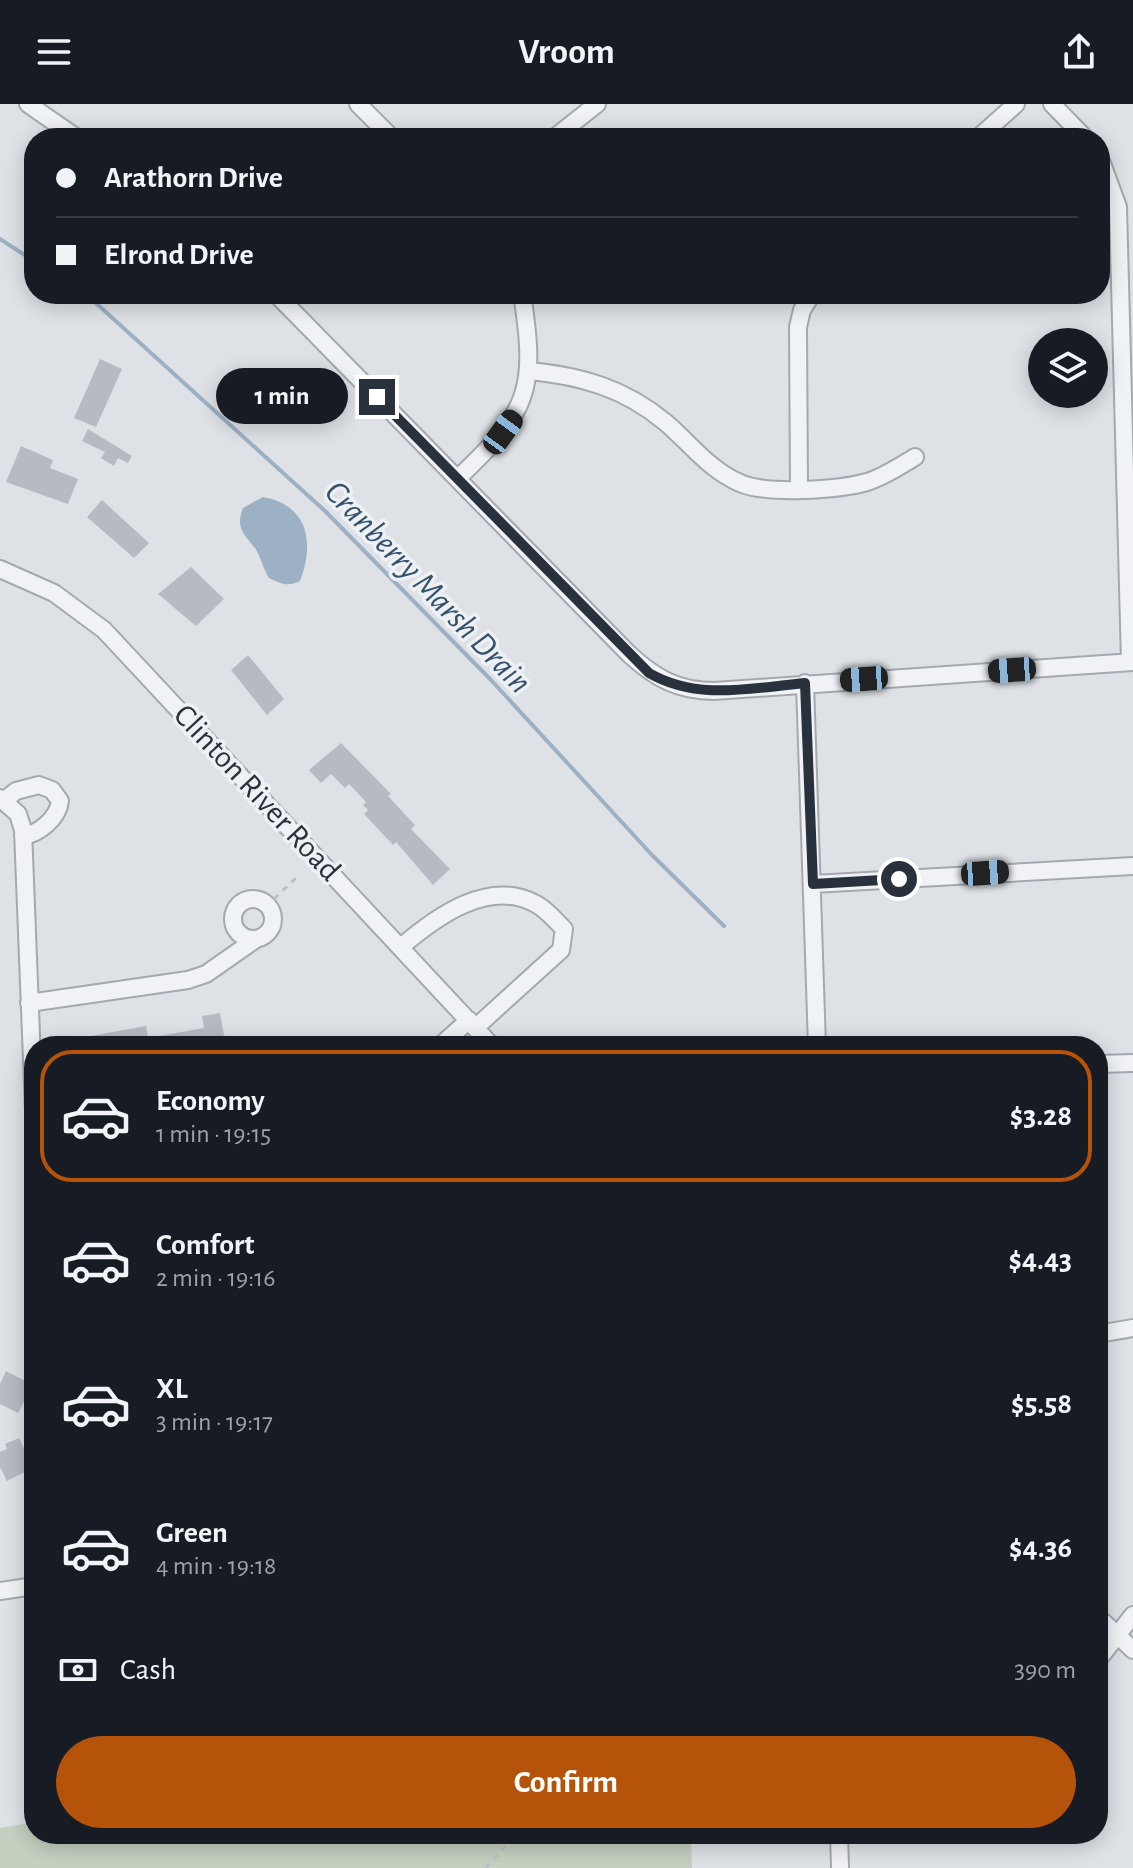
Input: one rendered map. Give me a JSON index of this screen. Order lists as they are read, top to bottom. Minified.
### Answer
{"streets":{"street":["Clinton River Road"]},"water":["Cranberry Marsh Drain"],"page":{"header":"Vroom","banner":["Arathorn Drive","Elrond Drive"],"bubble":"1 min","list":[{"name":"Economy","note":"1 min · 19:15","value":"$3.28"},{"name":"Comfort","note":"2 min · 19:16","value":"$4.43"},{"name":"XL","note":"3 min · 19:17","value":"$5.58"},{"name":"Green","note":"4 min · 19:18","value":"$4.36"}],"pay":["Cash","390 m"],"buttons":"Confirm"}}
